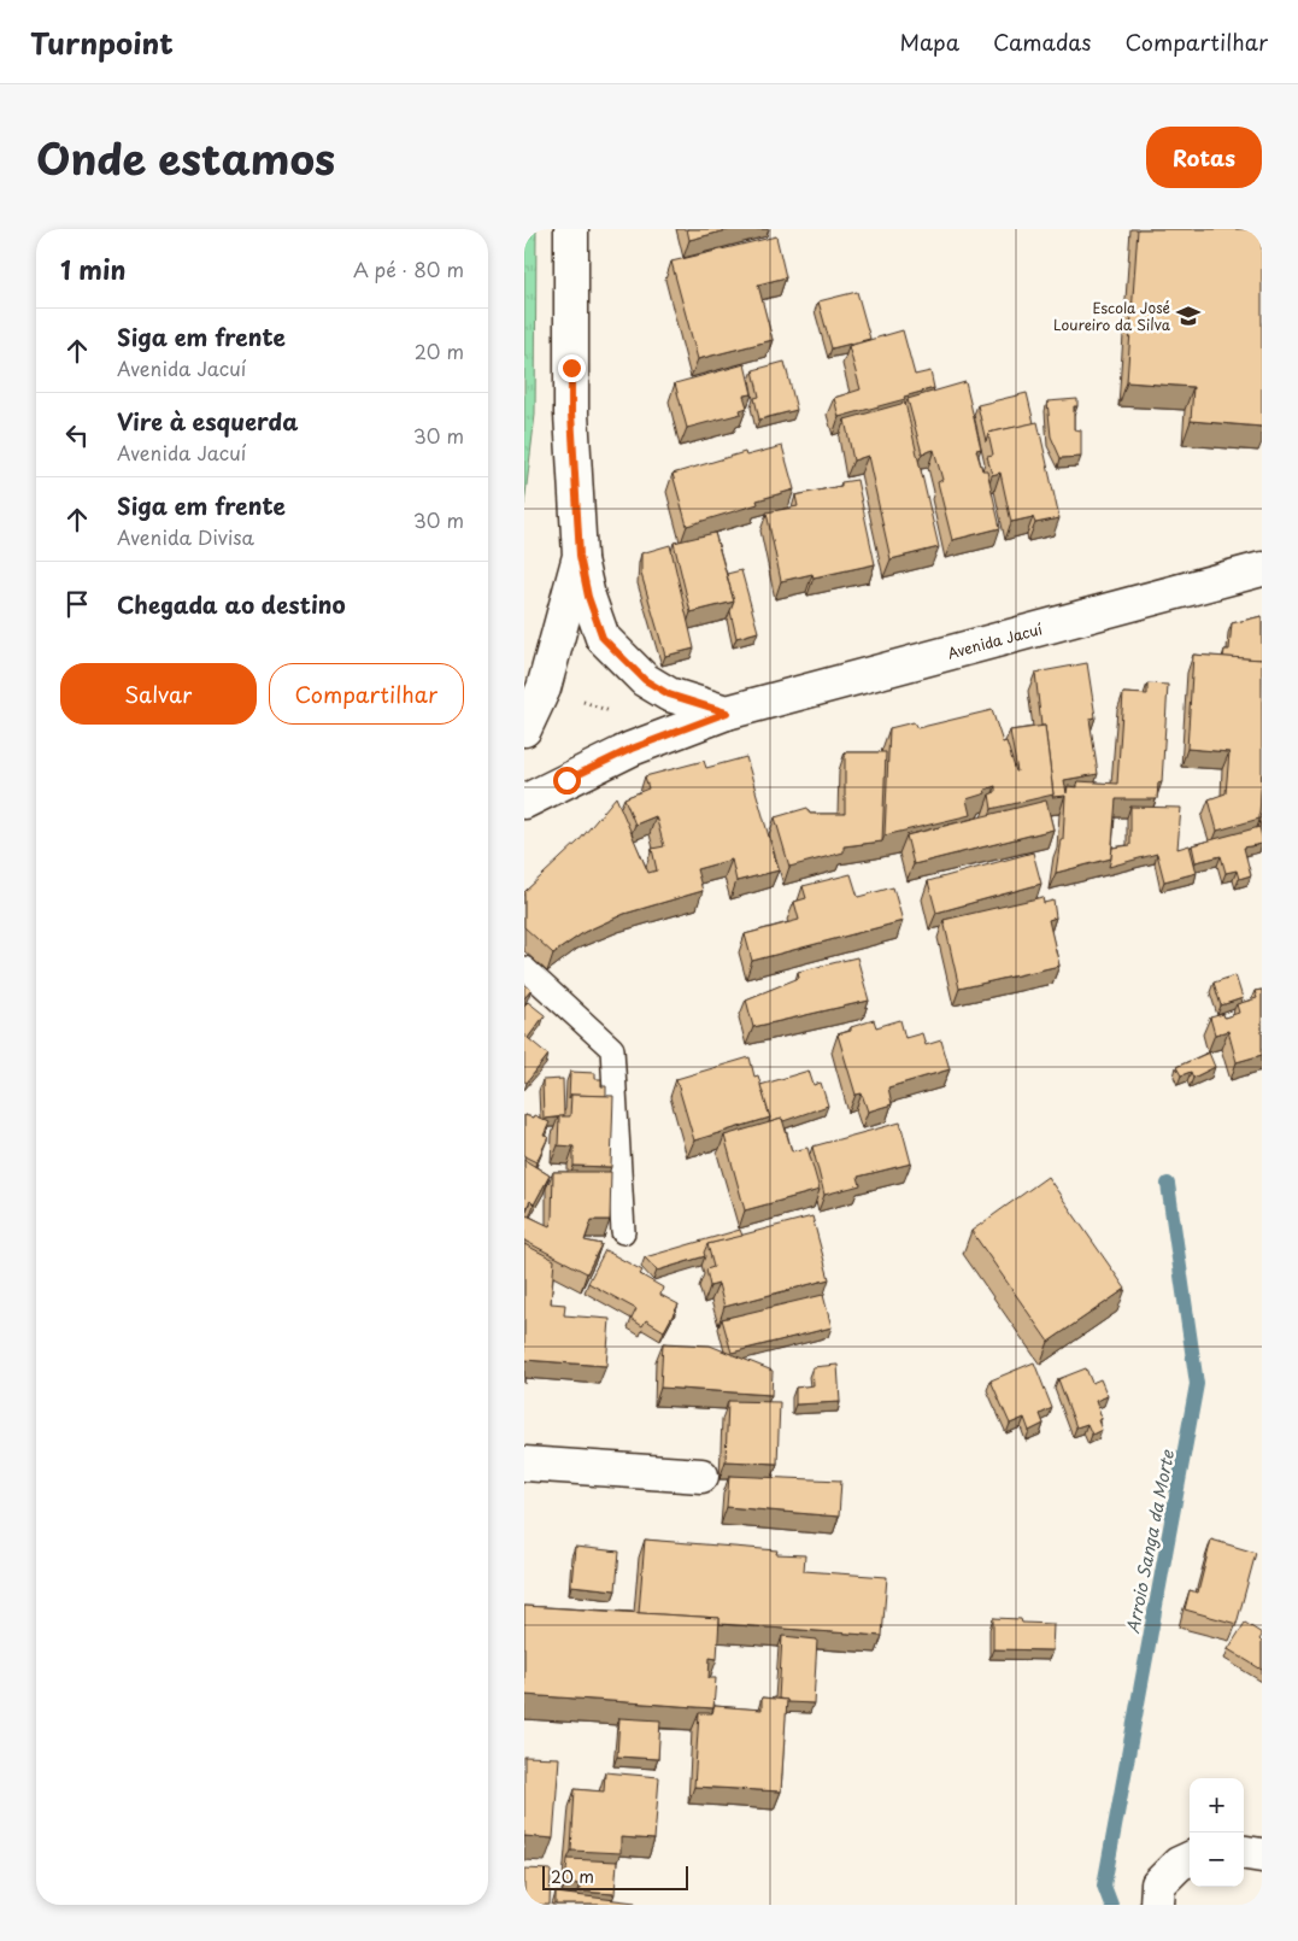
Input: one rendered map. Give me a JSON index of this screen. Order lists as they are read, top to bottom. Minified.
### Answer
{"streets":{"street":["Avenida Jacuí"]},"water":["Arroio Sanga da Morte"],"places":{"school or university":["Escola José Loureiro da Silva"]},"scale_bar":"20 m","page":{"header":"Turnpoint","nav":["Mapa","Camadas","Compartilhar"],"title":"Onde estamos","buttons":["Rotas",["Salvar","Compartilhar"]],"heading":["1 min","A pé · 80 m"],"list":[["Siga em frente","Avenida Jacuí","20 m"],["Vire à esquerda","Avenida Jacuí","30 m"],["Siga em frente","Avenida Divisa","30 m"],"Chegada ao destino"],"map_buttons":["+","−"],"scale":"20 m"}}
